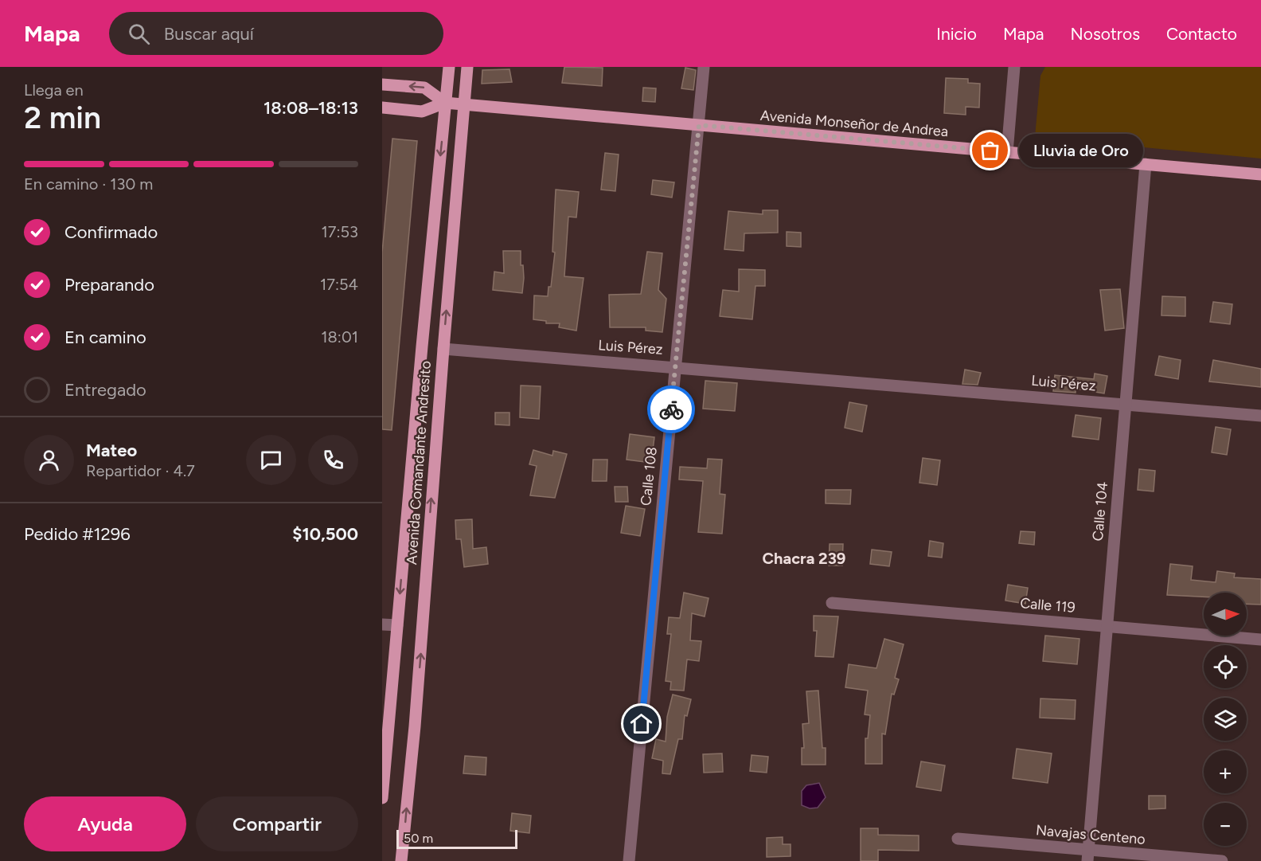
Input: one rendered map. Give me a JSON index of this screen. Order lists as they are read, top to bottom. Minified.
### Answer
{"streets":{"main road":["Avenida Monseñor de Andrea","Avenida Comandante Andresito"],"street":["Luis Pérez","Calle 108","Calle 104","Calle 119","Navajas Centeno"]},"crossings":[["Avenida Monseñor de Andrea","Avenida Comandante Andresito"],["Avenida Monseñor de Andrea","Calle 108"],["Avenida Monseñor de Andrea","Calle 104"],["Luis Pérez","Avenida Comandante Andresito"],["Luis Pérez","Calle 108"],["Luis Pérez","Calle 104"],["Calle 104","Calle 119"],["Calle 104","Navajas Centeno"]],"districts":["Chacra 239"],"places":["Lluvia de Oro"],"scale_bar":"50 m","north":"right","page":{"header":"Mapa","search":"Buscar aquí","nav":["Inicio","Mapa","Nosotros","Contacto"],"heading":["2 min","Llega en","18:08–18:13"],"panel":["Mateo","Repartidor · 4.7","Pedido #1296","$10,500"],"bubble":"Lluvia de Oro","bar":"En camino · 130 m","list":[["Confirmado","17:53"],["Preparando","17:54"],["En camino","18:01"],"Entregado"],"map_buttons":["+","−"],"buttons":["Ayuda","Compartir"],"scale":"50 m"}}
